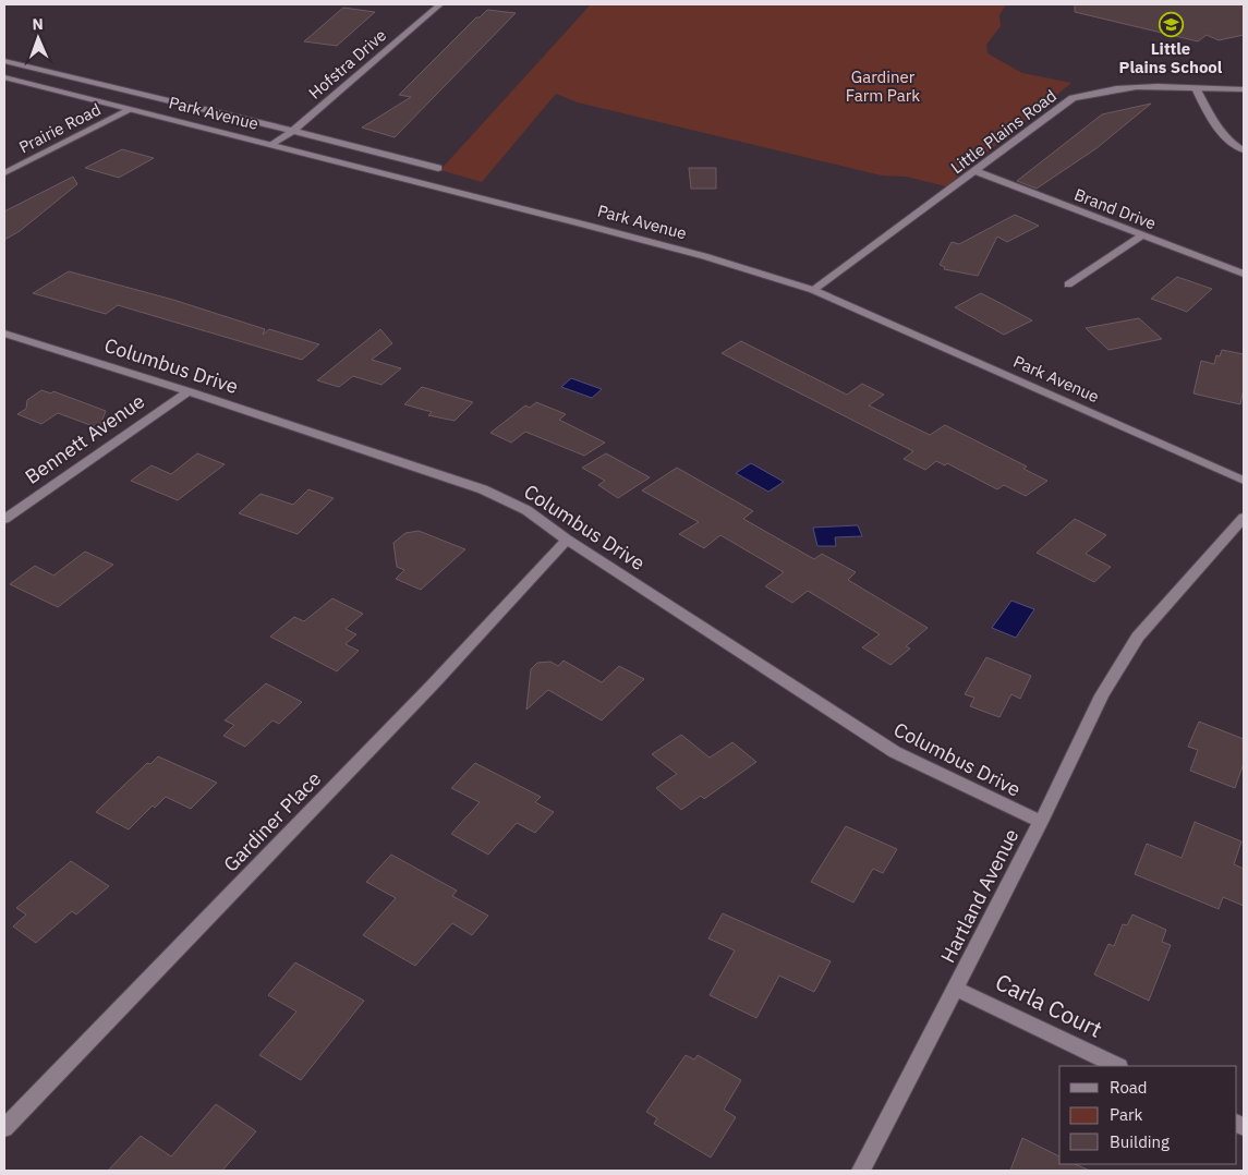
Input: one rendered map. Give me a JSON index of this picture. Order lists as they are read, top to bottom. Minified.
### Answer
{"streets":{"street":["Hofstra Drive","Park Avenue","Prairie Road","Little Plains Road","Brand Drive","Columbus Drive","Bennett Avenue","Gardiner Place","Hartland Avenue","Carla Court"]},"crossings":[["Hofstra Drive","Park Avenue"],["Park Avenue","Prairie Road"],["Park Avenue","Little Plains Road"],["Little Plains Road","Brand Drive"],["Columbus Drive","Bennett Avenue"],["Columbus Drive","Gardiner Place"],["Columbus Drive","Hartland Avenue"],["Hartland Avenue","Carla Court"]],"parks":["Gardiner Farm Park"],"places":{"school or university":["Little Plains School"]},"legend":["Road","Park","Building"],"north":"top"}
